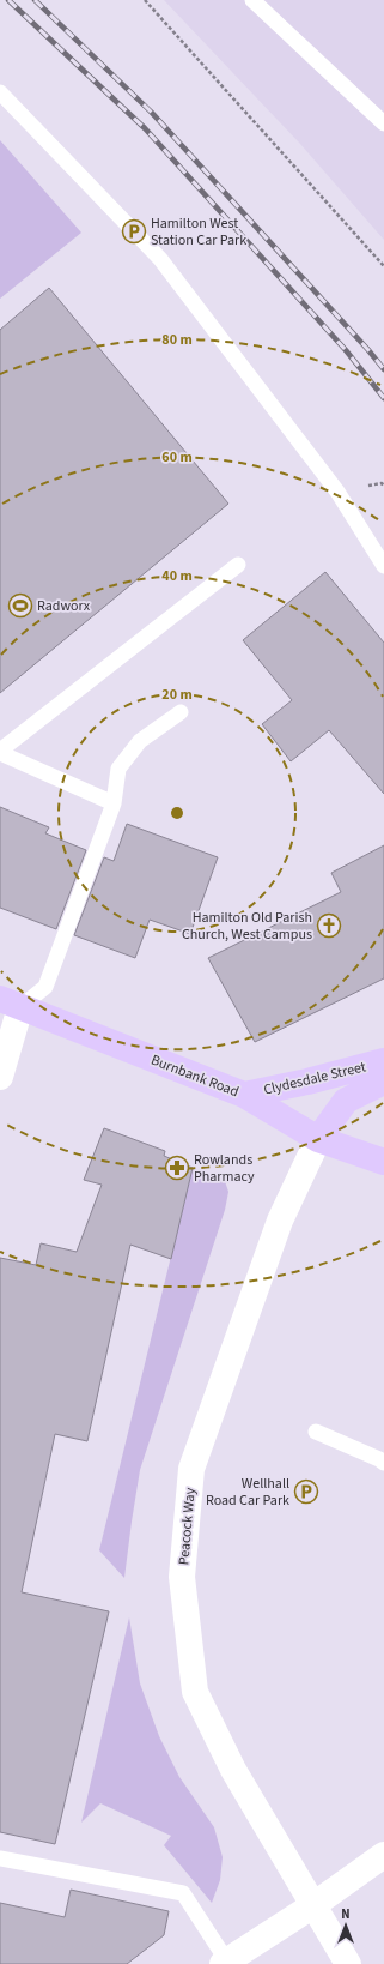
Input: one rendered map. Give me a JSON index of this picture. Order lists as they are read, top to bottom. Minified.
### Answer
{"streets":{"main road":["Burnbank Road","Clydesdale Street","Peacock Way"]},"crossings":[["Burnbank Road","Clydesdale Street"],["Burnbank Road","Peacock Way"],["Clydesdale Street","Peacock Way"]],"places":{"parking":["Hamilton West Station Car Park","Wellhall Road Car Park"],"sports":["Radworx"],"church":["Hamilton Old Parish Church, West Campus"],"pharmacy":["Rowlands Pharmacy"]},"north":"top","rings":["80 m","60 m","40 m","20 m"]}
